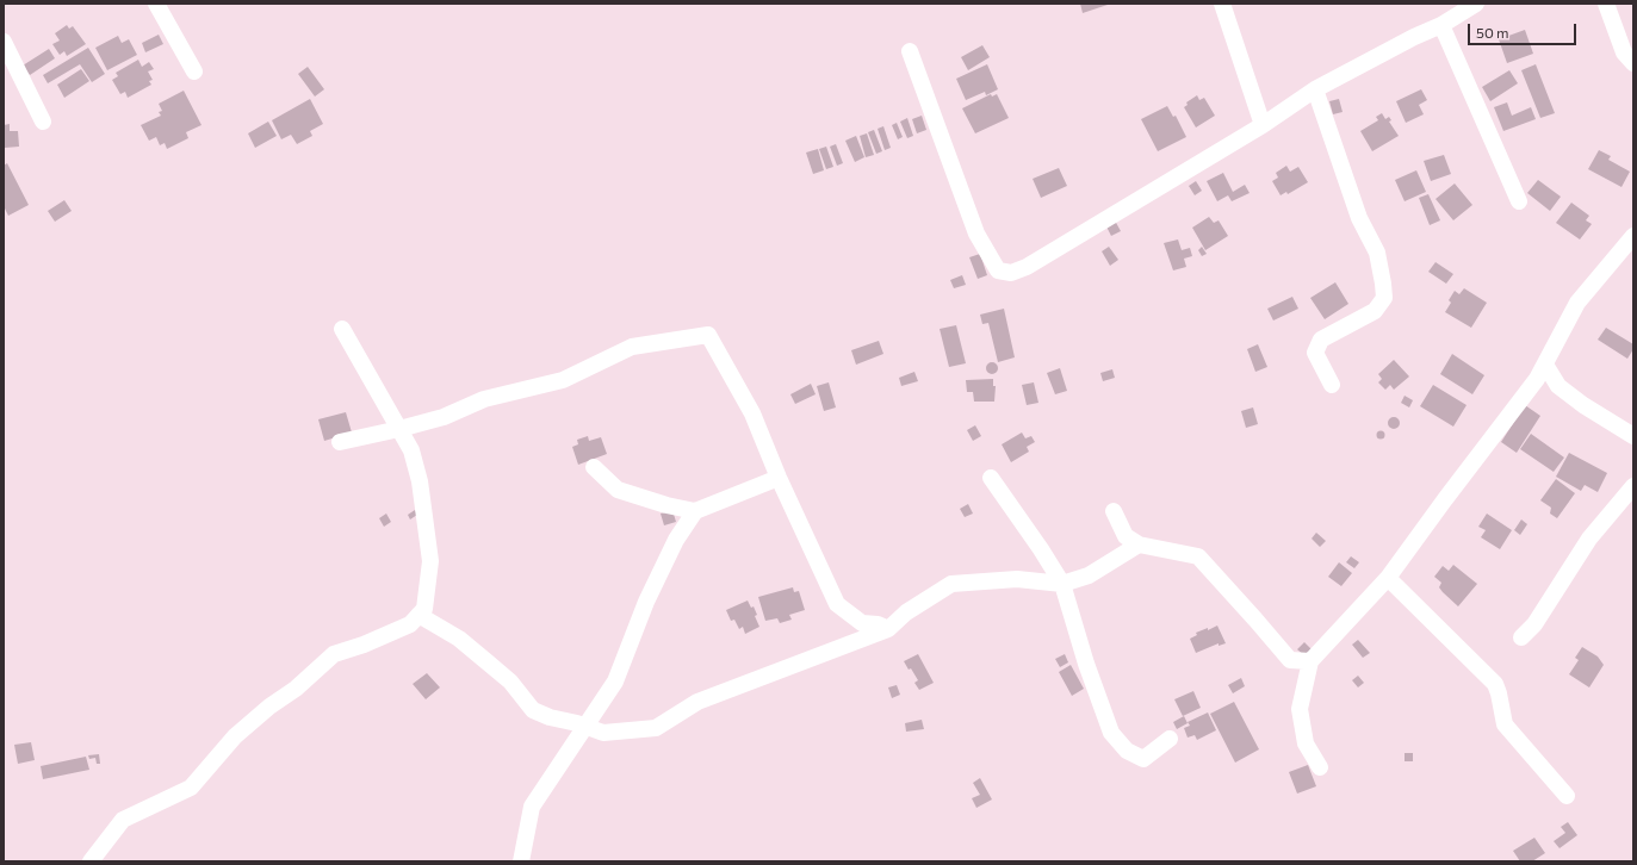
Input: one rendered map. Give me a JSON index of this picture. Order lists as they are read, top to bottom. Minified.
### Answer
{"scale_bar":"50 m"}
